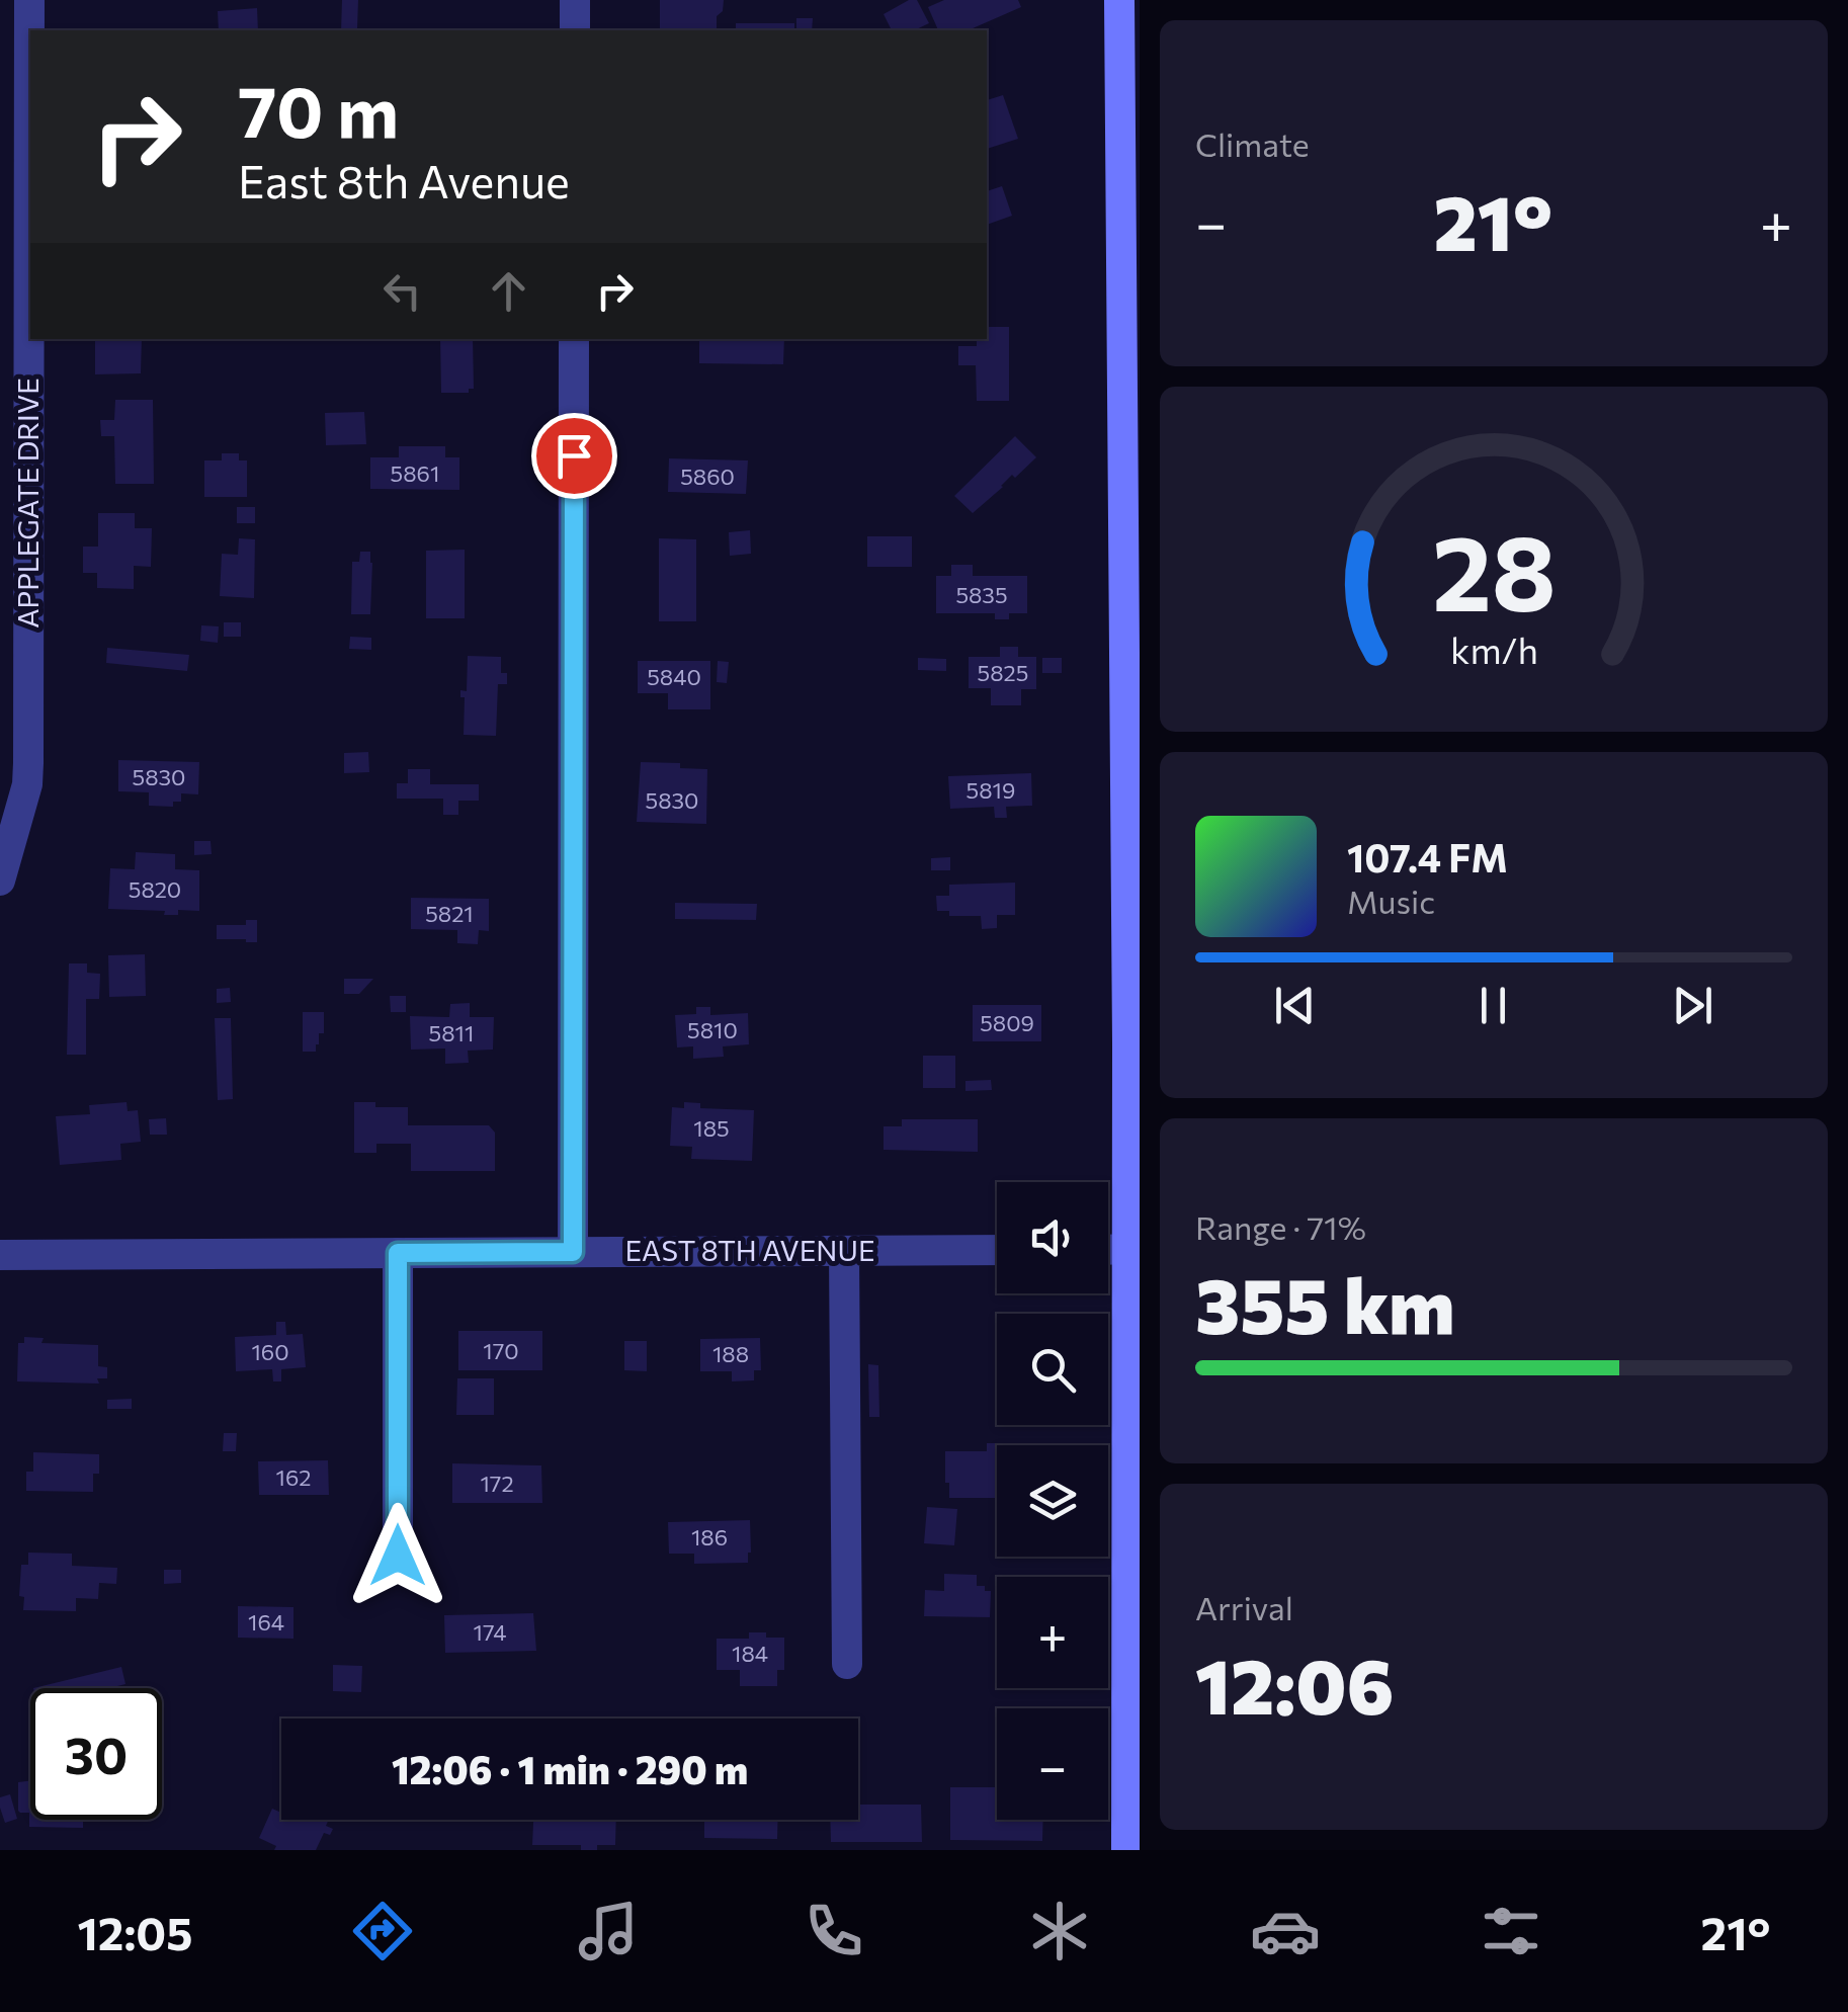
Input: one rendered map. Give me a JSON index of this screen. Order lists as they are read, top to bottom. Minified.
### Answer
{"streets":{"street":["APPLEGATE DRIVE","EAST 8TH AVENUE"]},"house_numbers":["5861","5860","5835","5825","5840","5830","5819","5830","5820","5821","5809","5810","5811","185","170","160","188","162","172","186","164","174","184"],"page":{"tile":["Climate",["Range · 71%","355 km"],["Arrival","12:06"]],"turn":["70 m","East 8th Avenue"],"heat":["−","21°","+"],"song":["107.4 FM","Music"],"map_buttons":["+","−"],"limit":"30","trip":"12:06 · 1 min · 290 m","tabs":["12:05","21°"],"gauge":["28","km/h"]}}
